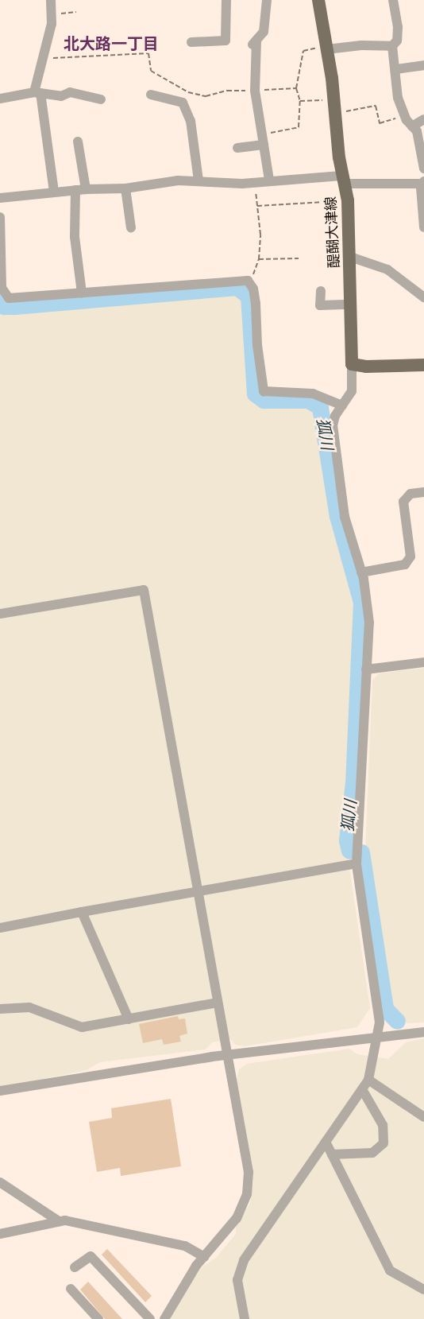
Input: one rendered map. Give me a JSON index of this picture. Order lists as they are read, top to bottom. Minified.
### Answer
{"streets":{"main road":["醍醐大津線"]},"districts":["北大路一丁目"],"water":["狐川"]}
